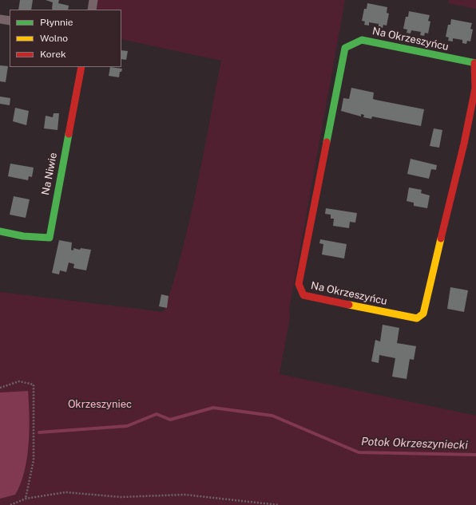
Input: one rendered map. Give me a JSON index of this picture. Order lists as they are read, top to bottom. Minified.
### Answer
{"streets":{"street":["Na Okrzeszyńcu","Na Niwie"]},"water":["Potok Okrzeszyniecki"],"parks":["Okrzeszyniec"],"legend":["Płynnie","Wolno","Korek"]}
